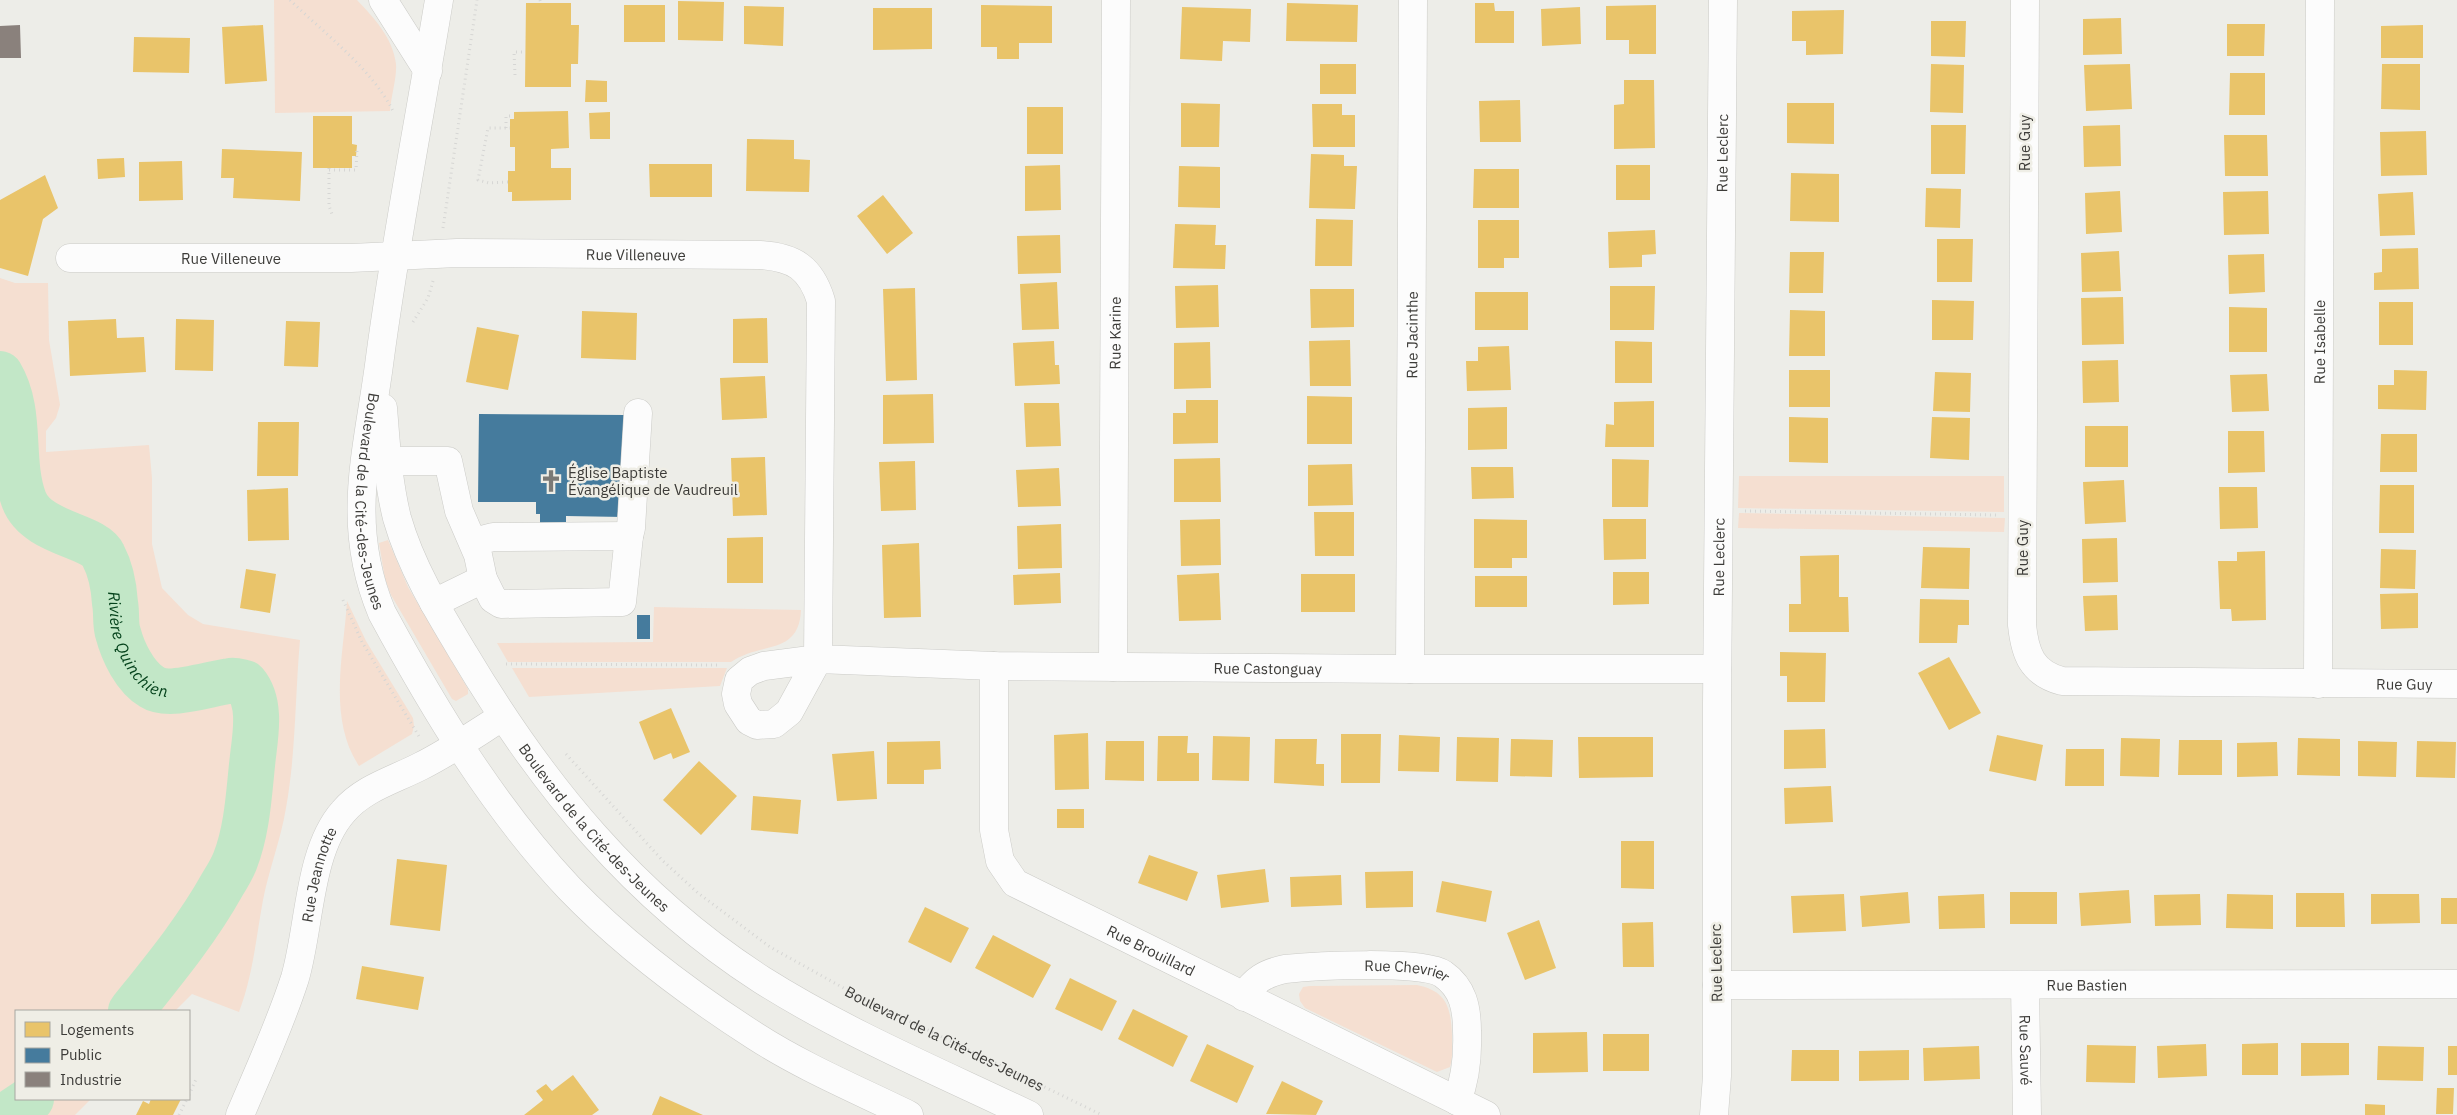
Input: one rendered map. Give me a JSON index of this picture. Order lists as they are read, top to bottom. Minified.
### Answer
{"streets":{"street":["Rue Guy","Rue Leclerc","Rue Villeneuve","Rue Karine","Rue Jacinthe","Rue Isabelle","Boulevard de la Cité-des-Jeunes","Rue Castonguay","Rue Jeannotte","Rue Brouillard","Rue Chevrier","Rue Bastien","Rue Sauvé"]},"crossings":[["Rue Guy","Rue Isabelle"],["Rue Leclerc","Rue Castonguay"],["Rue Leclerc","Rue Bastien"],["Rue Villeneuve","Boulevard de la Cité-des-Jeunes"],["Rue Villeneuve","Rue Castonguay"],["Rue Karine","Rue Castonguay"],["Rue Jacinthe","Rue Castonguay"],["Boulevard de la Cité-des-Jeunes","Rue Jeannotte"],["Rue Castonguay","Rue Brouillard"],["Rue Brouillard","Rue Chevrier"],["Rue Bastien","Rue Sauvé"]],"water":["Rivière Quinchien"],"places":{"church":["Église Baptiste Évangélique de Vaudreuil"]},"legend":["Logements","Public","Industrie"]}
